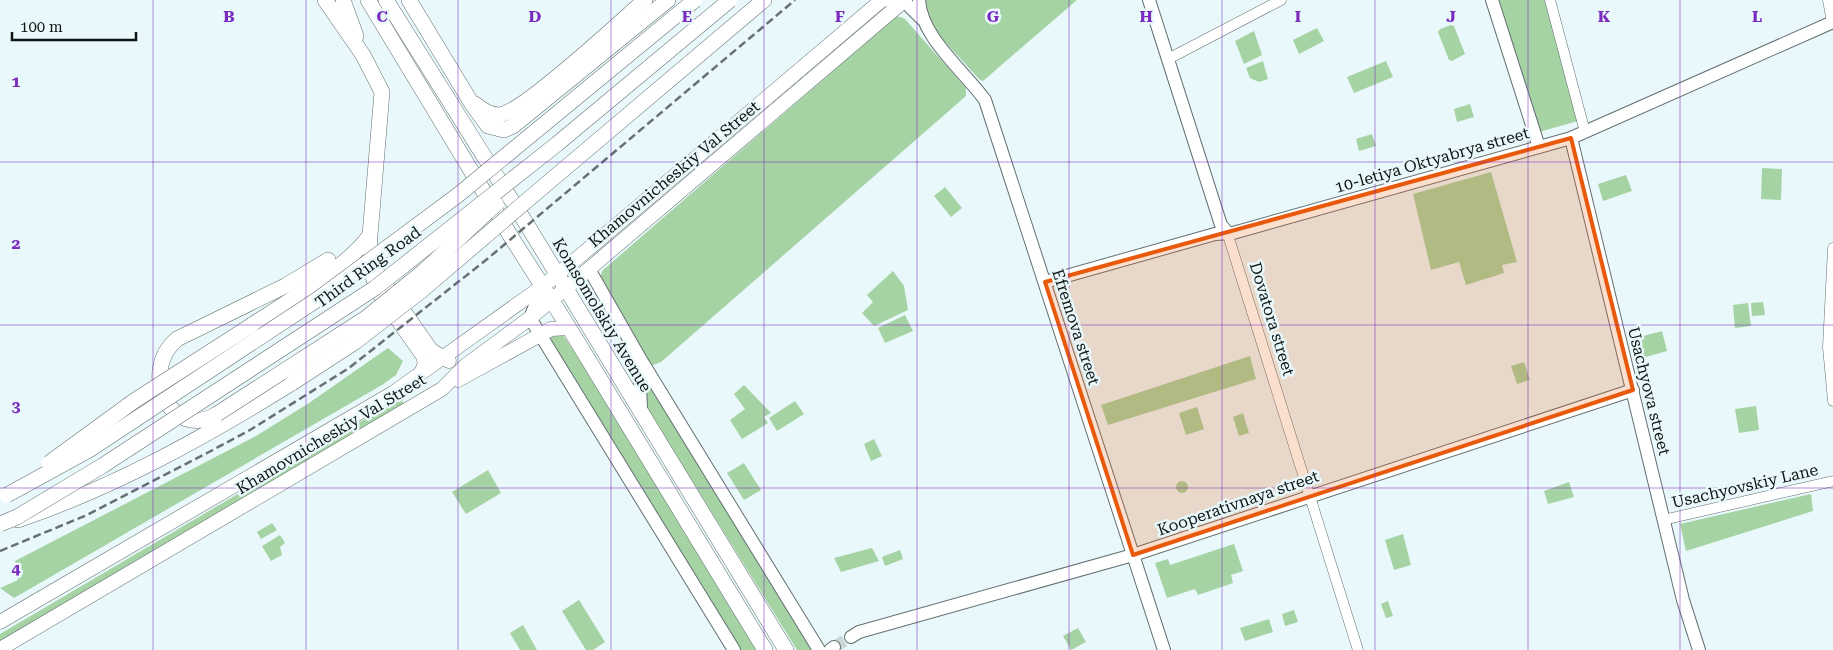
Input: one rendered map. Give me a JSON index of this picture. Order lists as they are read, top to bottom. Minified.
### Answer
{"streets":{"main road":["Khamovnicheskiy Val Street","Third Ring Road","Komsomolskiy Avenue"],"street":["10-letiya Oktyabrya street","Dovatora street","Efremova street","Usachyova street","Usachyovskiy Lane","Kooperativnaya street"]},"crossings":[["10-letiya Oktyabrya street","Dovatora street"],["10-letiya Oktyabrya street","Efremova street"],["10-letiya Oktyabrya street","Usachyova street"],["Khamovnicheskiy Val Street","Komsomolskiy Avenue"],["Khamovnicheskiy Val Street","Efremova street"],["Dovatora street","Kooperativnaya street"],["Efremova street","Kooperativnaya street"],["Usachyova street","Usachyovskiy Lane"],["Usachyova street","Kooperativnaya street"]],"scale_bar":"100 m","grid":{"columns":["B","C","D","E","F","G","H","I","J","K","L"],"rows":["1","2","3","4"]}}
